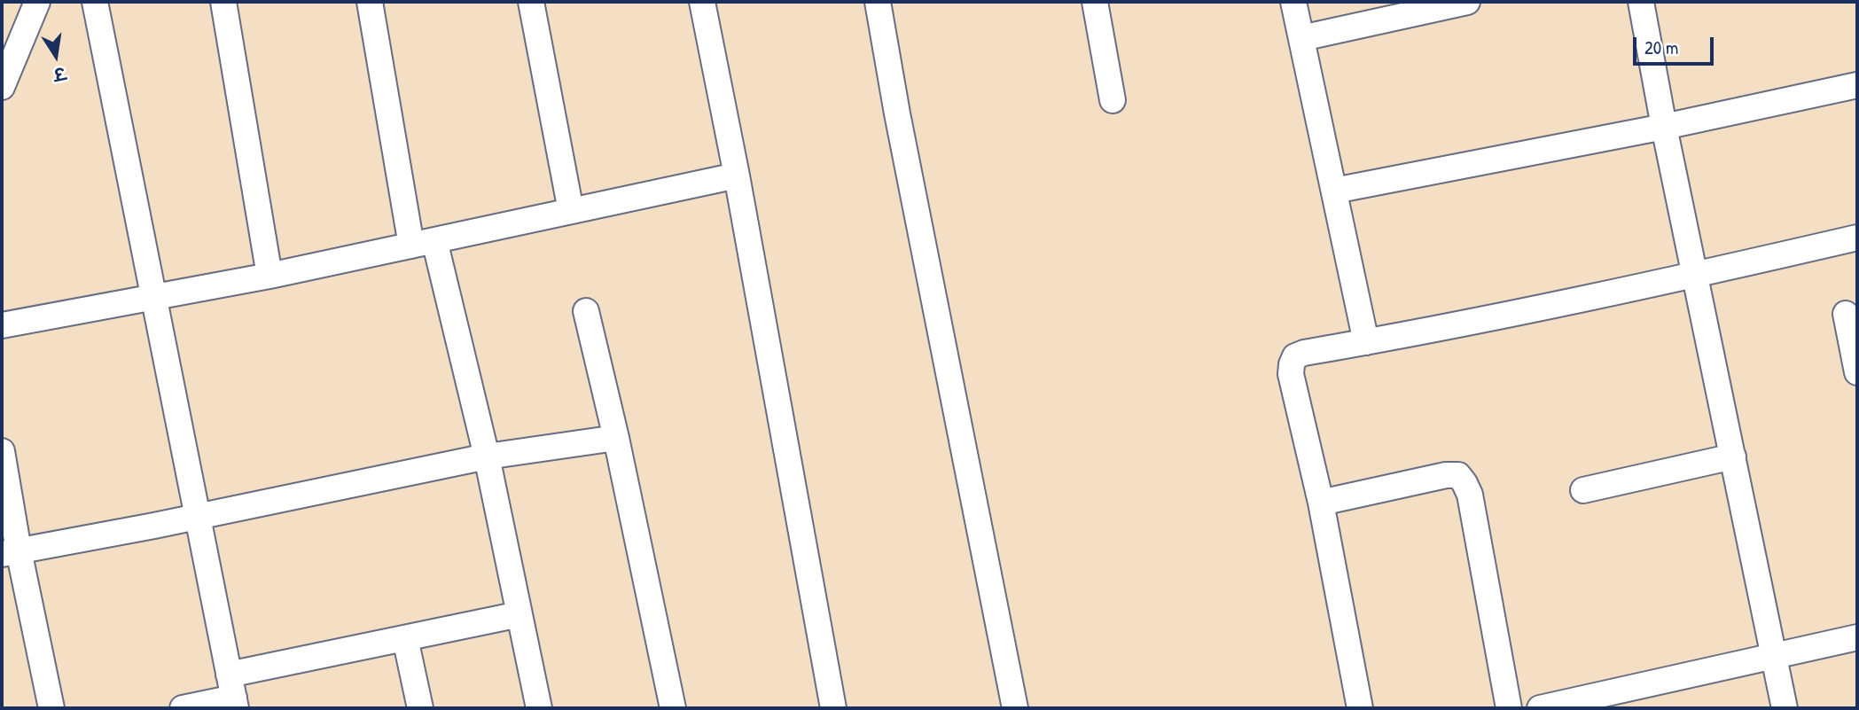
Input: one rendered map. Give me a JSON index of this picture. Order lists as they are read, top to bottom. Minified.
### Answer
{"scale_bar":"20 m","north":"bottom"}
